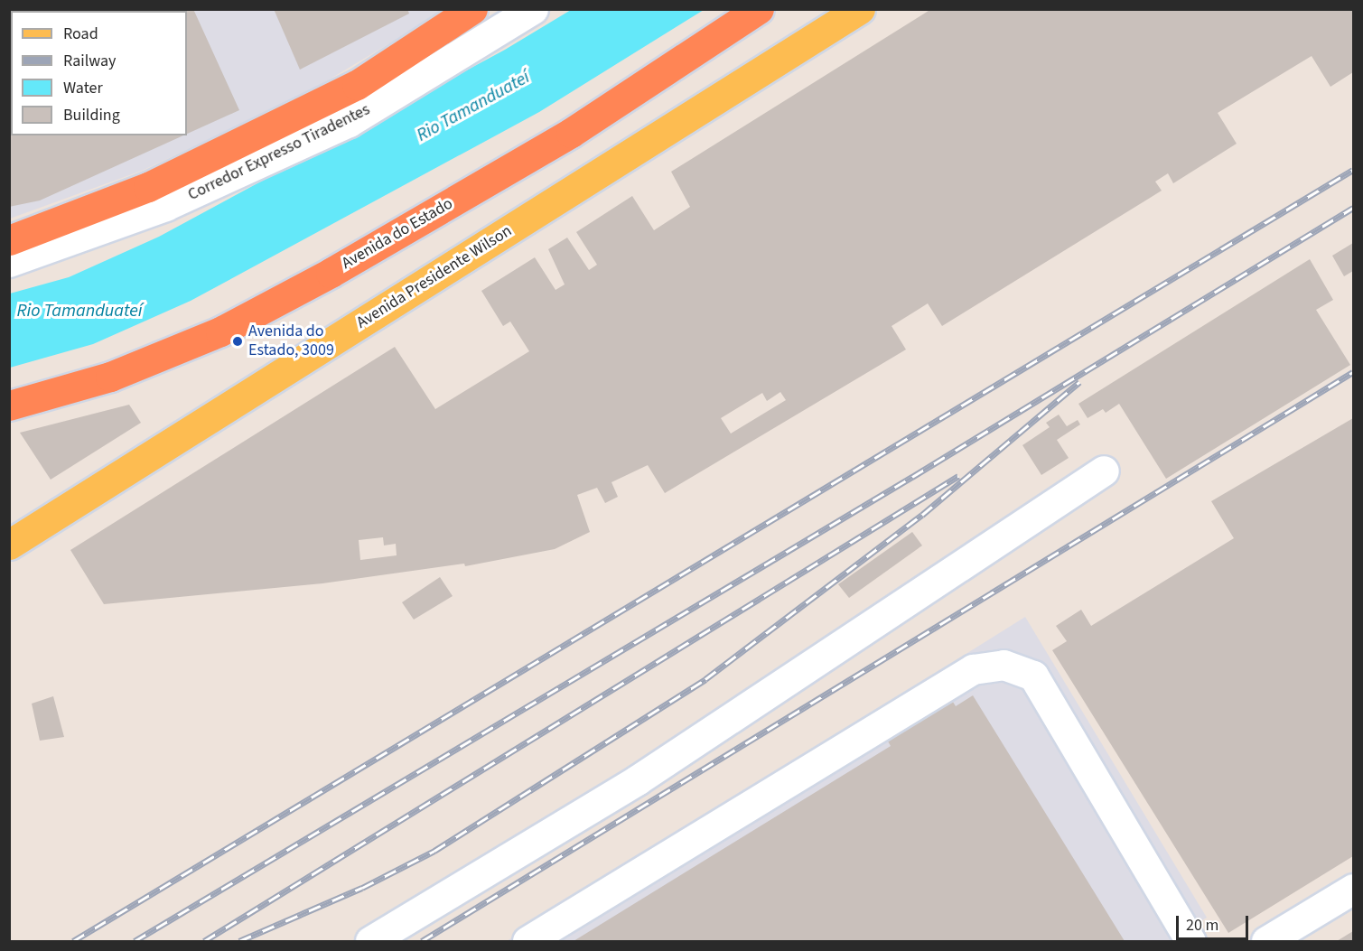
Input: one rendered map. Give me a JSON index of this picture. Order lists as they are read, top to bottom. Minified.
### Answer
{"streets":{"highway":["Avenida do Estado"],"main road":["Avenida Presidente Wilson"],"street":["Corredor Expresso Tiradentes"]},"water":["Rio Tamanduateí"],"places":["Avenida do Estado, 3009"],"legend":["Road","Railway","Water","Building"],"scale_bar":"20 m"}
